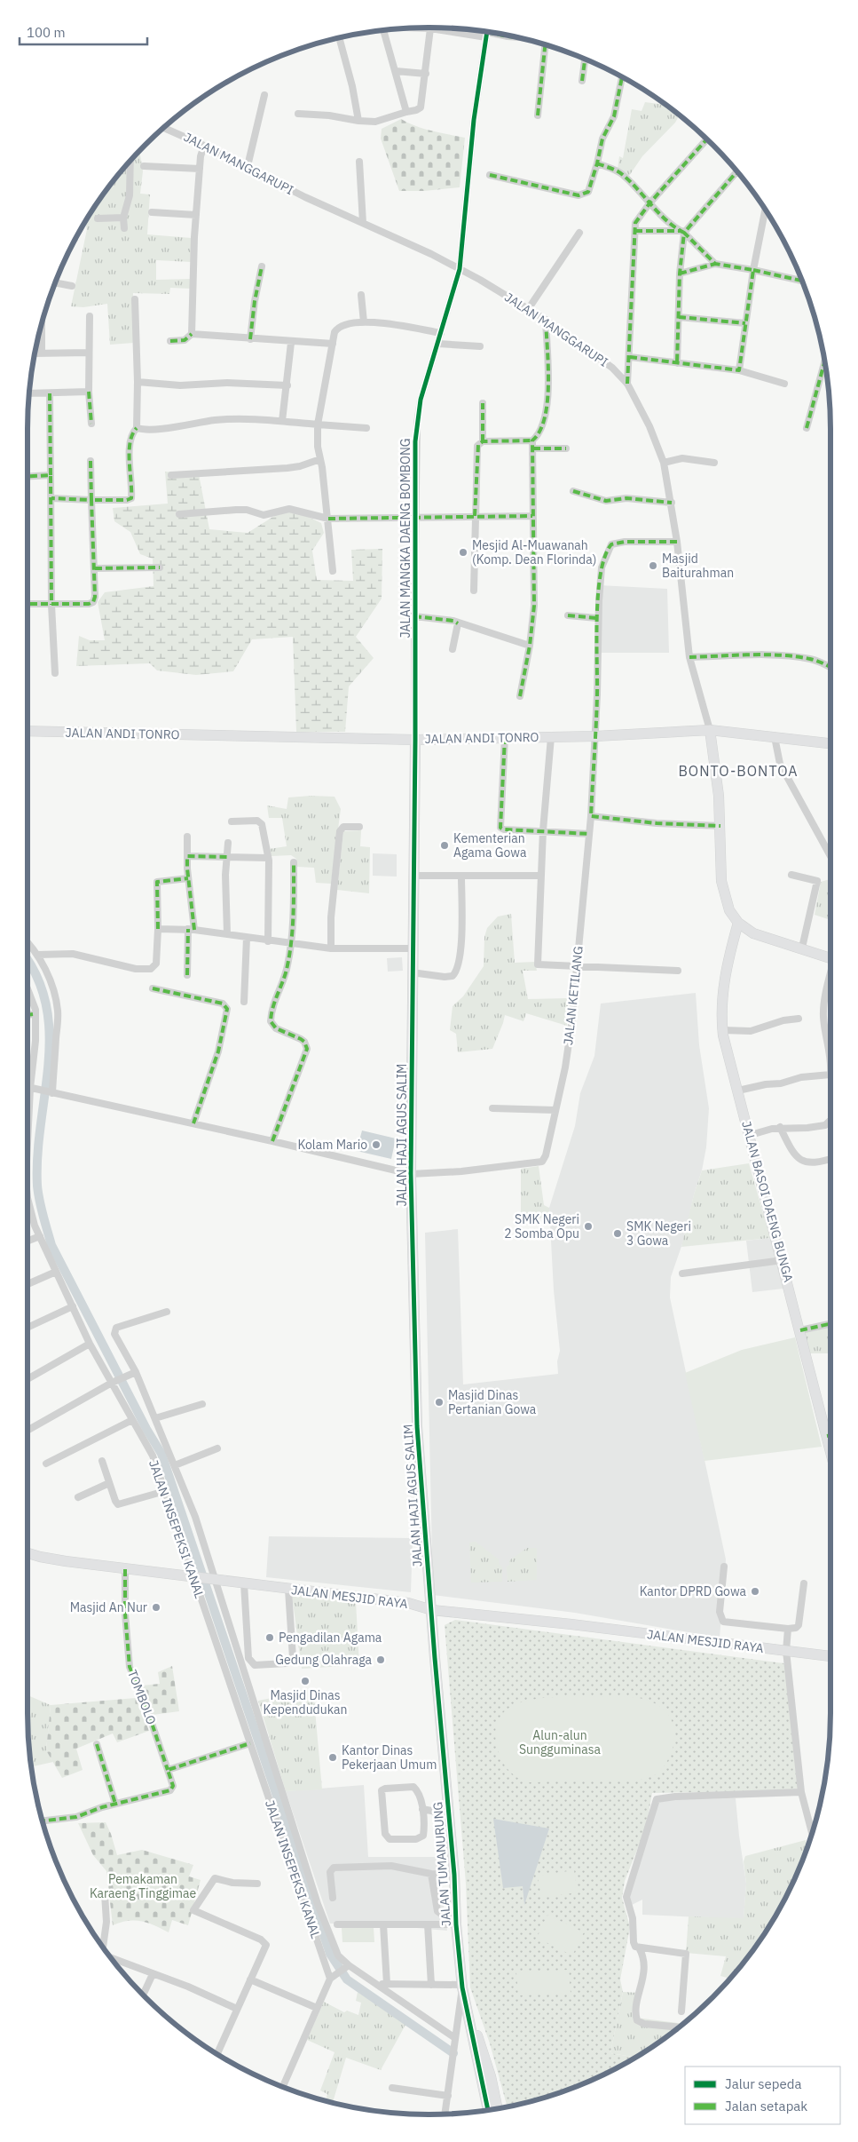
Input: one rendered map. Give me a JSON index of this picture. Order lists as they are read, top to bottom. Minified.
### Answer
{"streets":{"street":["JALAN MANGGARUPI","JALAN MANGKA DAENG BOMBONG","JALAN ANDI TONRO","JALAN KETILANG","JALAN HAJI AGUS SALIM","JALAN BASOI DAENG BUNGA","JALAN INSEPEKSI KANAL","JALAN MESJID RAYA","TOMBOLO","JALAN TUMANURUNG"]},"crossings":[["JALAN MANGGARUPI","JALAN MANGKA DAENG BOMBONG"],["JALAN MANGGARUPI","JALAN ANDI TONRO"],["JALAN MANGGARUPI","JALAN KETILANG"],["JALAN MANGKA DAENG BOMBONG","JALAN ANDI TONRO"],["JALAN MANGKA DAENG BOMBONG","JALAN HAJI AGUS SALIM"],["JALAN ANDI TONRO","JALAN KETILANG"],["JALAN ANDI TONRO","JALAN HAJI AGUS SALIM"],["JALAN KETILANG","JALAN HAJI AGUS SALIM"],["JALAN HAJI AGUS SALIM","JALAN MESJID RAYA"],["JALAN HAJI AGUS SALIM","JALAN TUMANURUNG"],["JALAN INSEPEKSI KANAL","JALAN MESJID RAYA"],["JALAN MESJID RAYA","TOMBOLO"],["JALAN MESJID RAYA","JALAN TUMANURUNG"]],"districts":["BONTO-BONTOA"],"parks":["Alun-alun Sungguminasa","Pemakaman Karaeng Tinggimae"],"places":["Mesjid Al-Muawanah (Komp. Dean Florinda)","Masjid Baiturahman","Kementerian Agama Gowa","Kolam Mario","SMK Negeri 2 Somba Opu","SMK Negeri 3 Gowa","Masjid Dinas Pertanian Gowa","Kantor DPRD Gowa","Masjid An Nur","Pengadilan Agama","Gedung Olahraga","Masjid Dinas Kependudukan","Kantor Dinas Pekerjaan Umum"],"legend":["Jalur sepeda","Jalan setapak"],"scale_bar":"100 m"}
